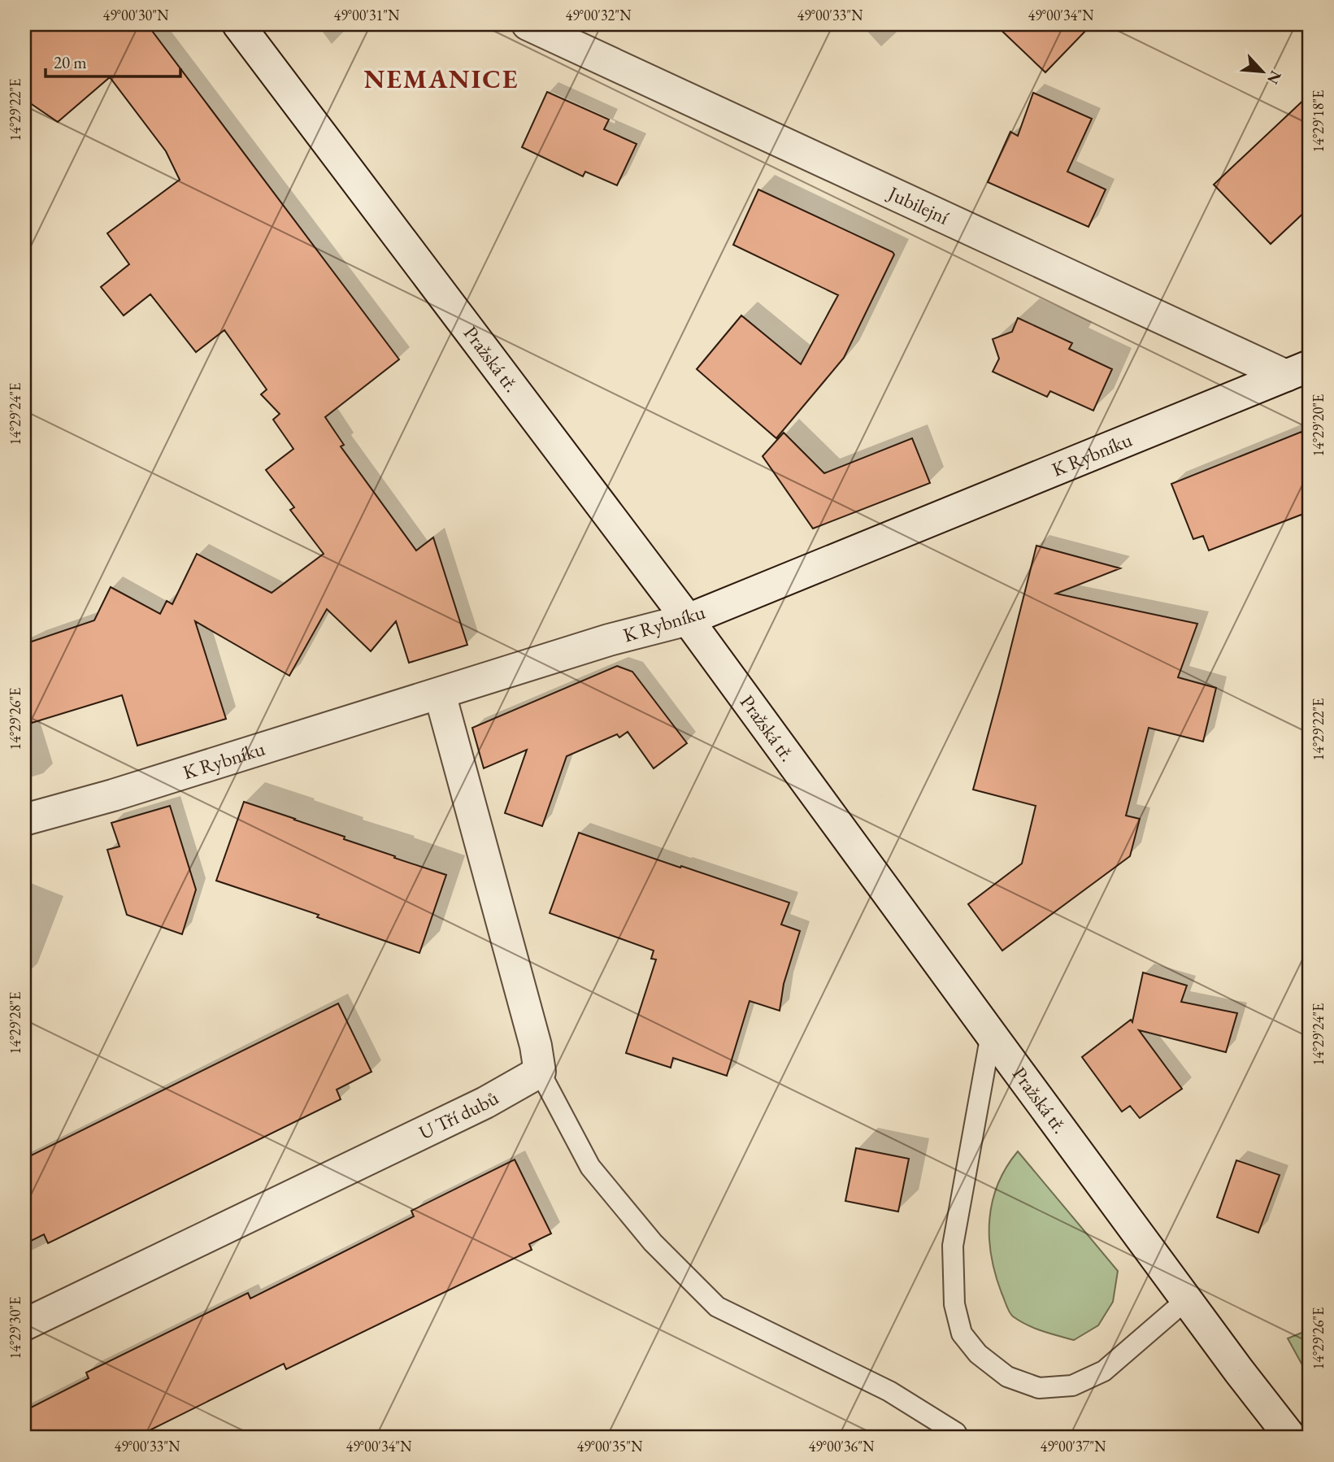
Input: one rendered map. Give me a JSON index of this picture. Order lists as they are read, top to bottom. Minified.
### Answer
{"streets":{"street":["Jubilejní","Pražská tř.","K Rybníku","U Tří dubů"]},"crossings":[["Jubilejní","K Rybníku"],["Pražská tř.","K Rybníku"]],"districts":["NEMANICE"],"scale_bar":"20 m","north":"bottom right","coordinates":["49°00'30\"N","49°00'31\"N","49°00'32\"N","49°00'33\"N","49°00'34\"N","14°29'22\"E","14°29'18\"E","14°29'24\"E","14°29'20\"E","14°29'26\"E","14°29'28\"E","14°29'30\"E","49°00'35\"N","49°00'36\"N","49°00'37\"N"]}
